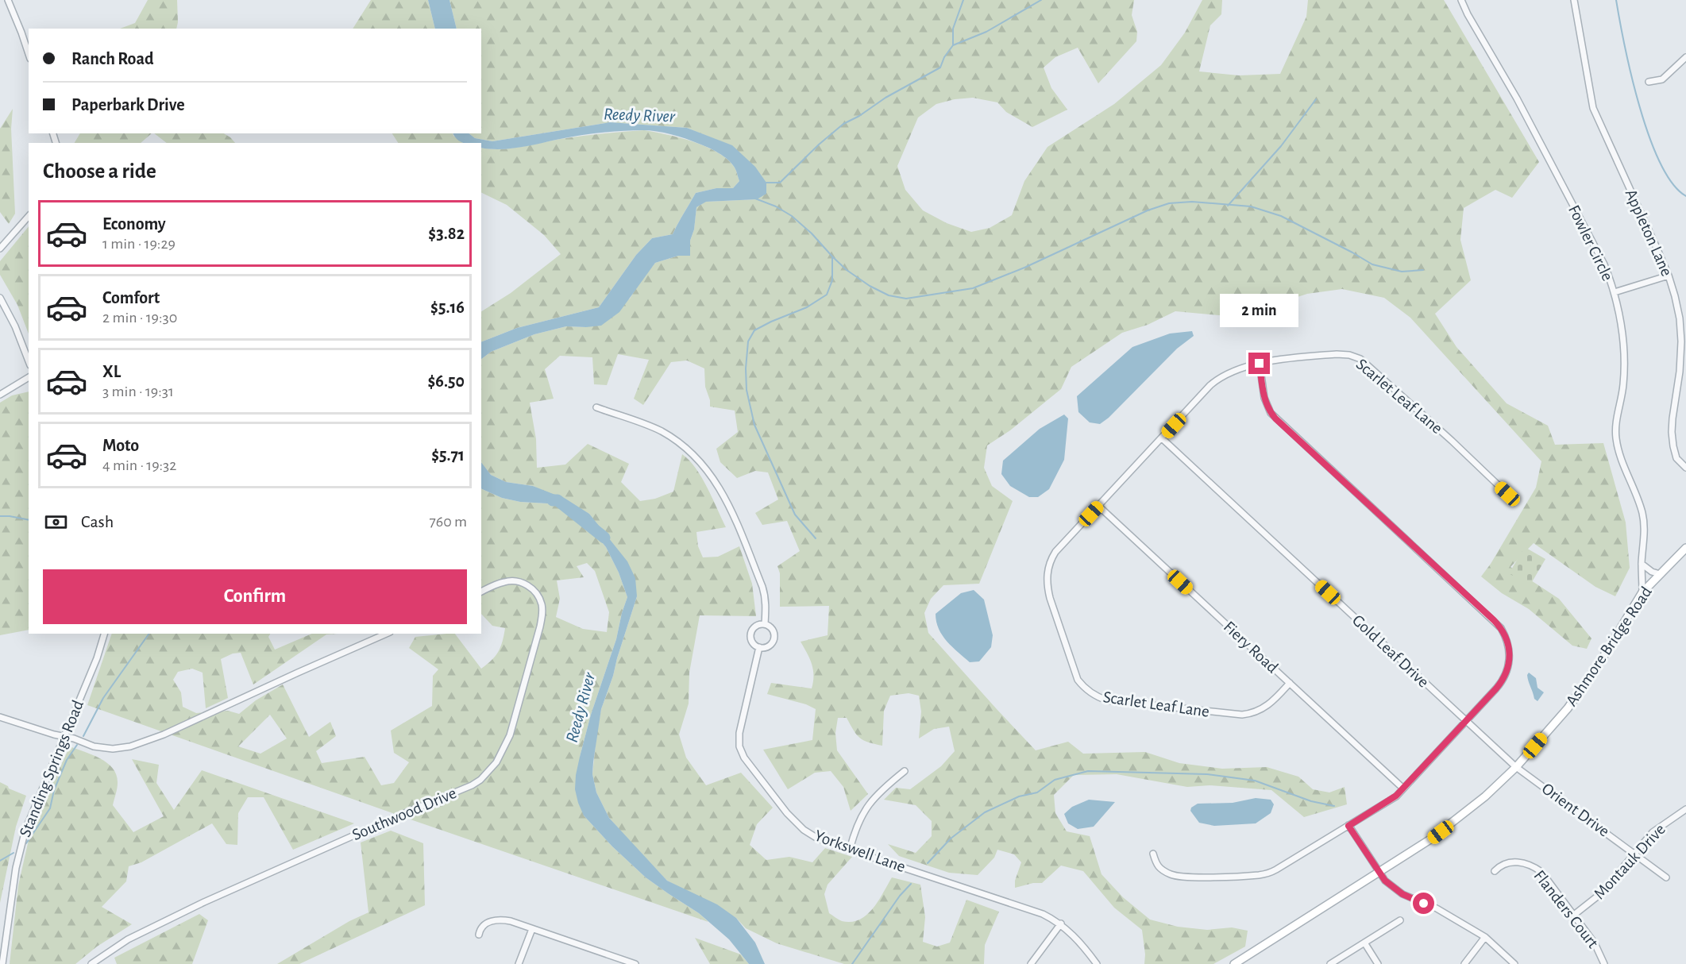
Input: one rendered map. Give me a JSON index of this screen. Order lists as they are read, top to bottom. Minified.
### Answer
{"streets":{"main road":["Ashmore Bridge Road"],"street":["Appleton Lane","Fowler Circle","Scarlet Leaf Lane","Fiery Road","Gold Leaf Drive","Standing Springs Road","Orient Drive","Southwood Drive","Yorkswell Lane","Montauk Drive","Flanders Court"]},"crossings":[["Fowler Circle","Ashmore Bridge Road"],["Scarlet Leaf Lane","Fiery Road"],["Scarlet Leaf Lane","Gold Leaf Drive"],["Ashmore Bridge Road","Gold Leaf Drive"],["Ashmore Bridge Road","Orient Drive"],["Gold Leaf Drive","Orient Drive"],["Orient Drive","Montauk Drive"],["Montauk Drive","Flanders Court"]],"water":["Reedy River"],"page":{"banner":["Ranch Road","Paperbark Drive"],"heading":"Choose a ride","list":[{"name":"Economy","note":"1 min · 19:29","value":"$3.82"},{"name":"Comfort","note":"2 min · 19:30","value":"$5.16"},{"name":"XL","note":"3 min · 19:31","value":"$6.50"},{"name":"Moto","note":"4 min · 19:32","value":"$5.71"}],"bubble":"2 min","pay":["Cash","760 m"],"buttons":"Confirm"}}
